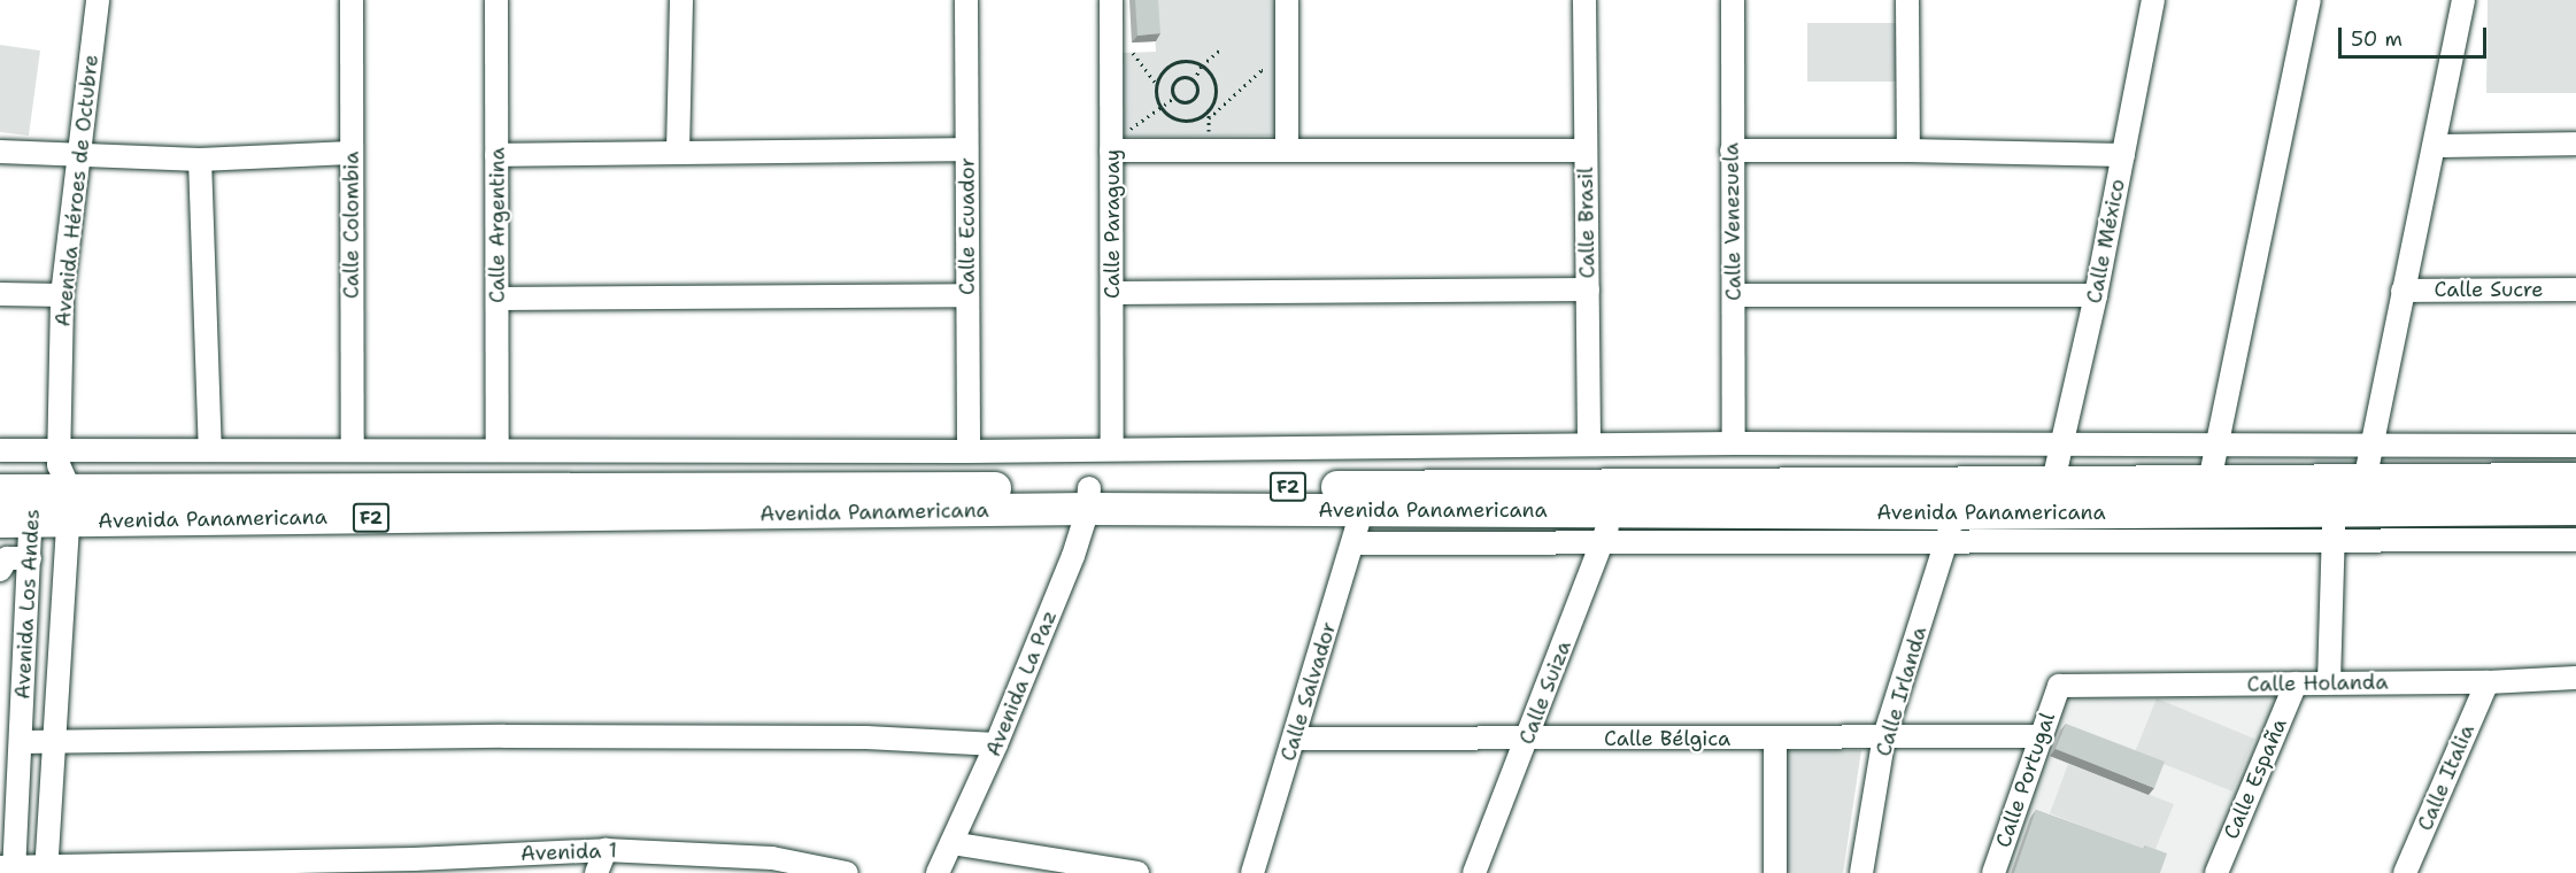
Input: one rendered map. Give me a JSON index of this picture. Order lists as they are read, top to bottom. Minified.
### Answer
{"streets":{"highway":["F2","Avenida Panamericana"],"street":["Avenida Héroes de Octubre","Calle Venezuela","Calle Brasil","Calle Paraguay","Calle Colombia","Calle Argentina","Calle Ecuador","Calle México","Calle Sucre","Avenida Los Andes","Avenida La Paz","Calle Holanda","Calle Salvador","Calle Irlanda","Calle Suiza","Calle Bélgica","Calle Italia","Calle España","Calle Portugal","Avenida 1"]},"crossings":[["Avenida Héroes de Octubre","Avenida Panamericana"],["Avenida Héroes de Octubre","Avenida Los Andes"],["Calle Venezuela","Avenida Panamericana"],["Calle Brasil","Avenida Panamericana"],["Calle Paraguay","Avenida Panamericana"],["Calle Colombia","Avenida Panamericana"],["Calle Argentina","Avenida Panamericana"],["Calle Ecuador","Avenida Panamericana"],["Calle México","Avenida Panamericana"],["Avenida Panamericana","Avenida Los Andes"],["Avenida Panamericana","Avenida La Paz"],["Avenida Panamericana","Calle Salvador"],["Avenida Panamericana","Calle Irlanda"],["Avenida Panamericana","Calle Suiza"],["Avenida Los Andes","Avenida 1"],["Calle Holanda","Calle Italia"],["Calle Holanda","Calle España"],["Calle Holanda","Calle Portugal"],["Calle Salvador","Calle Bélgica"],["Calle Irlanda","Calle Bélgica"],["Calle Suiza","Calle Bélgica"],["Calle Bélgica","Calle Portugal"]],"scale_bar":"50 m"}
